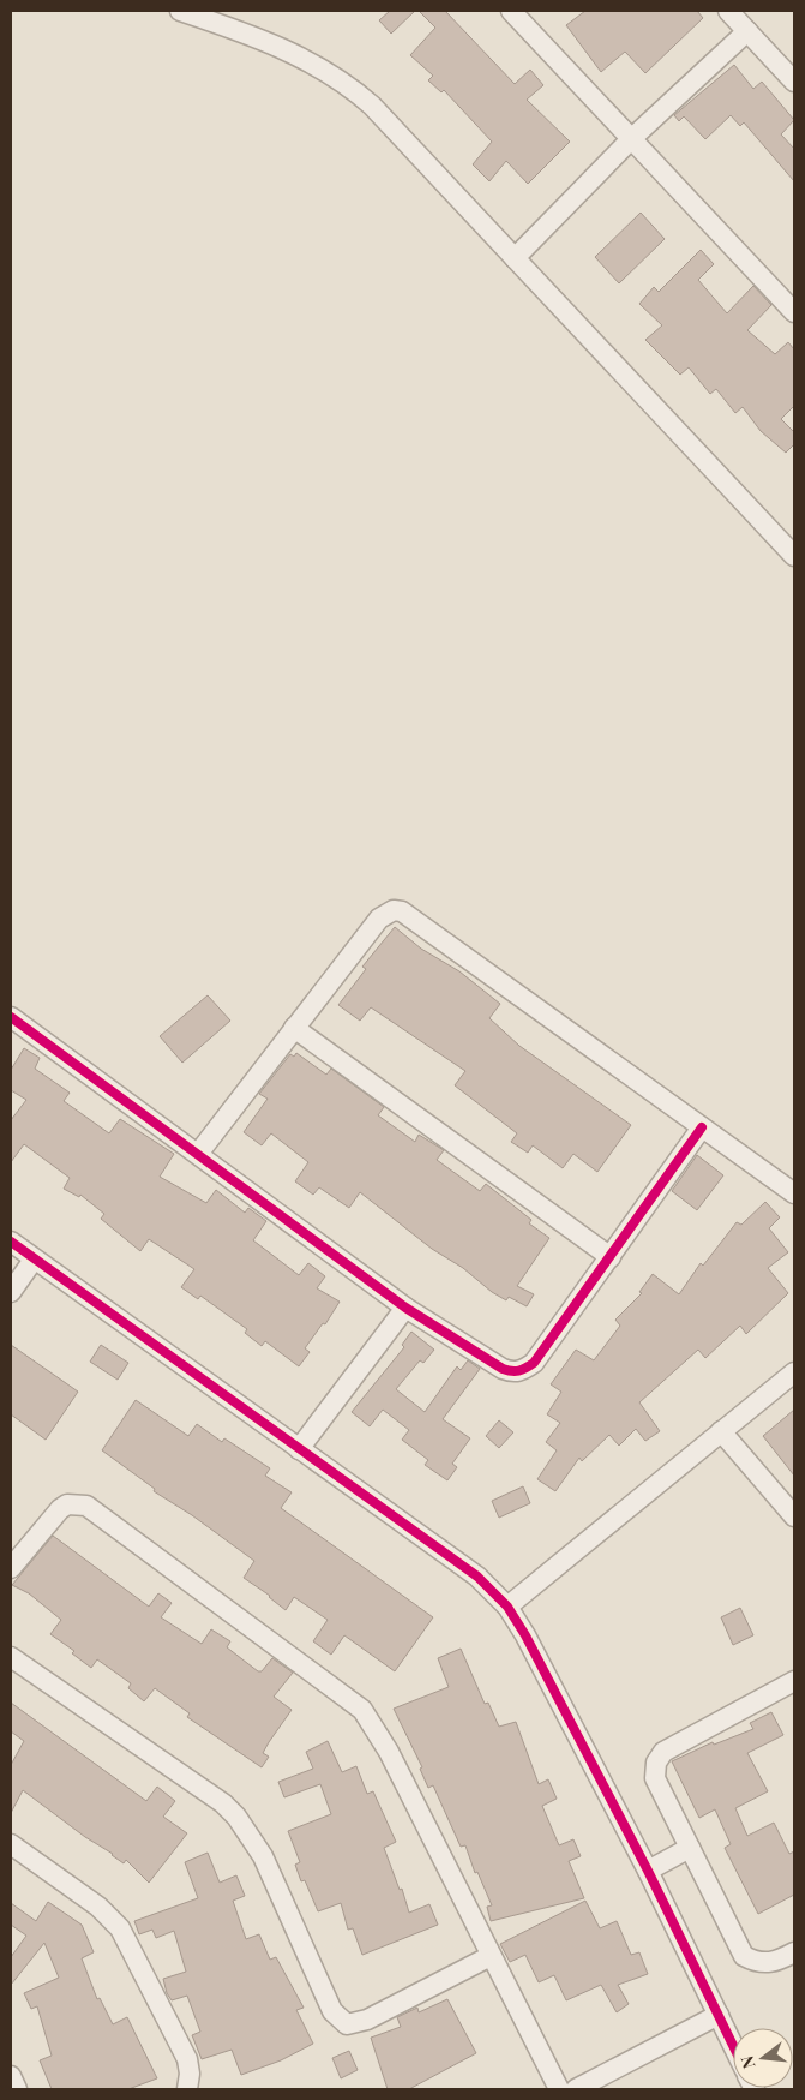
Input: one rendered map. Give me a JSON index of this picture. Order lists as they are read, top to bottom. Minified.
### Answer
{"north":"left"}
